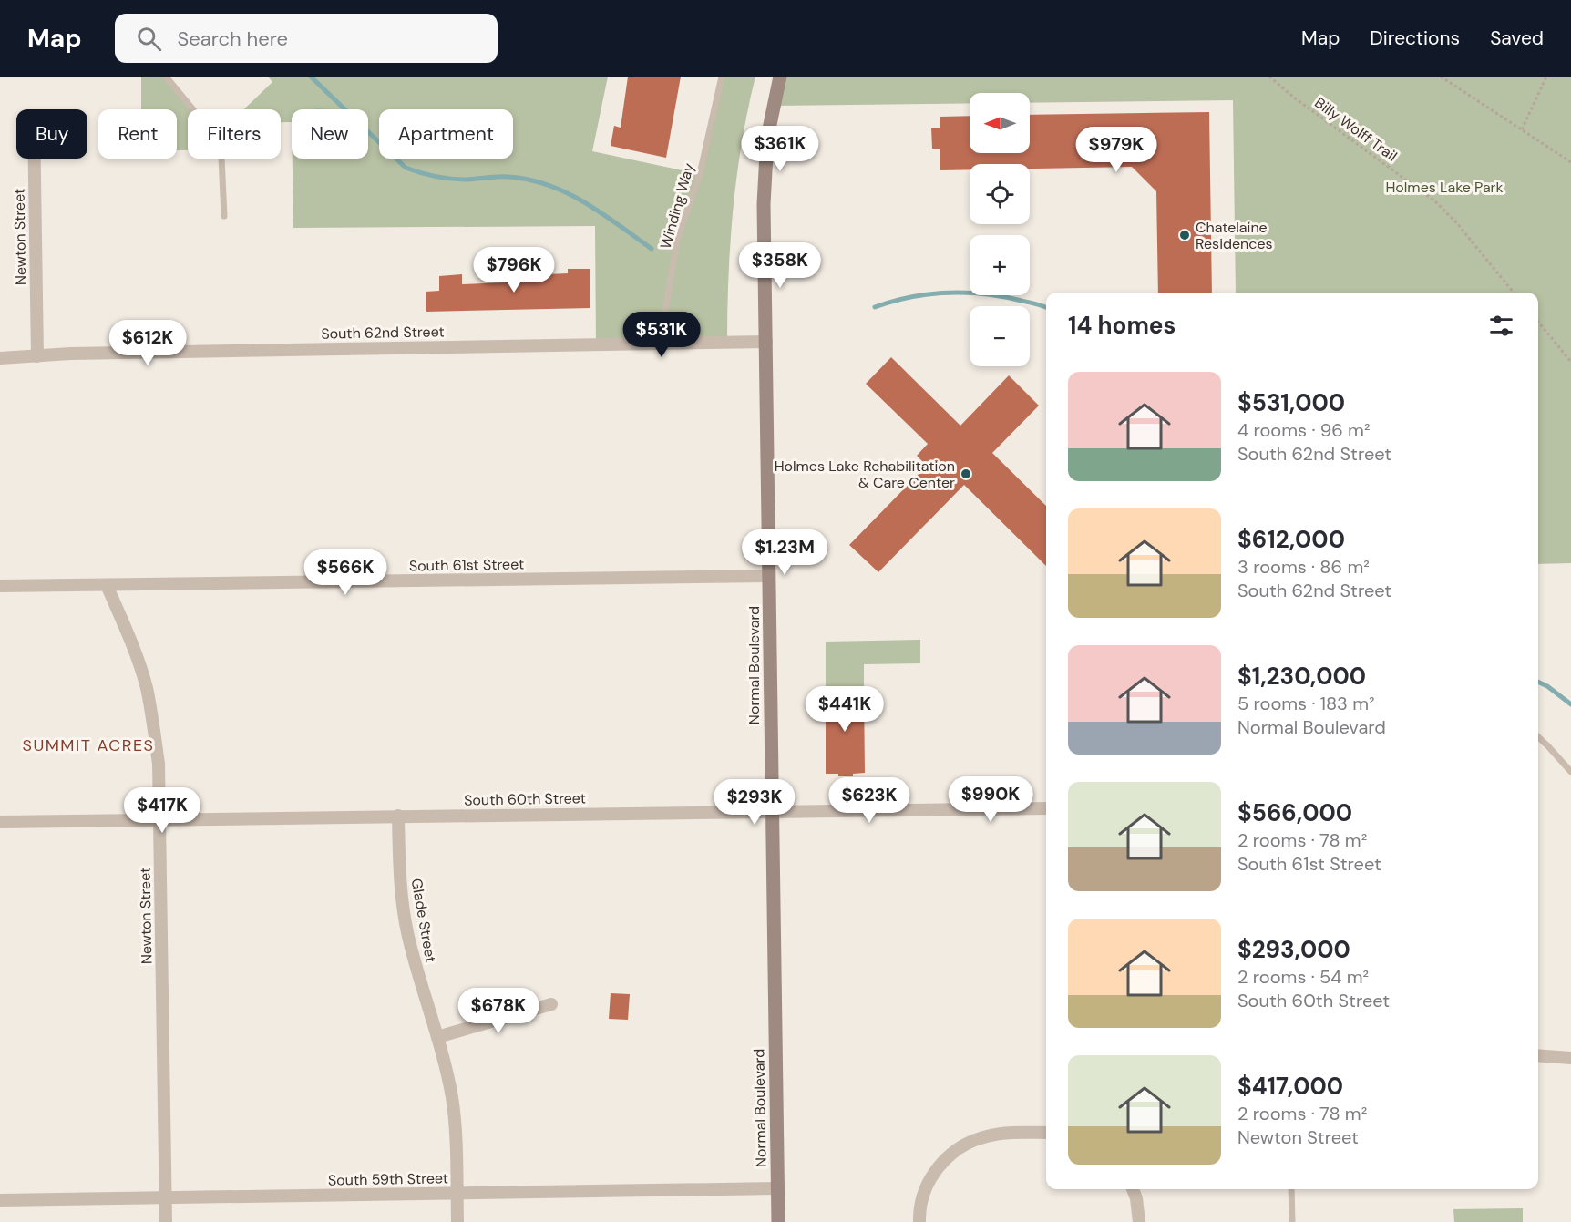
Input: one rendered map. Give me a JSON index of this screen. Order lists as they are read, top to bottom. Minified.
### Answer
{"streets":{"main road":["Normal Boulevard"],"street":["Newton Street","South 62nd Street","South 61st Street","South 60th Street","Glade Street","South 59th Street"],"lane":["Winding Way"],"path":["Billy Wolff Trail"]},"crossings":[["Winding Way","South 62nd Street"],["Newton Street","South 62nd Street"],["Newton Street","South 61st Street"],["Newton Street","South 60th Street"],["Newton Street","South 59th Street"],["South 62nd Street","Normal Boulevard"],["South 61st Street","Normal Boulevard"],["Normal Boulevard","South 60th Street"],["Normal Boulevard","South 59th Street"],["South 60th Street","Glade Street"],["Glade Street","South 59th Street"]],"districts":["SUMMIT ACRES"],"parks":["Holmes Lake Park"],"places":["Chatelaine Residences","Holmes Lake Rehabilitation & Care Center"],"north":"left","page":{"header":"Map","search":"Search here","nav":["Map","Directions","Saved"],"map_buttons":["+","−"],"chip":["Buy","Rent","Filters","New","Apartment"],"price":["$361K","$979K","$358K","$796K","$531K","$612K","$1.23M","$566K","$441K","$990K","$623K","$293K","$417K","$678K"],"heading":"14 homes","list":[{"name":"$531,000","note":"4 rooms · 96 m² · South 62nd Street"},{"name":"$612,000","note":"3 rooms · 86 m² · South 62nd Street"},{"name":"$1,230,000","note":"5 rooms · 183 m² · Normal Boulevard"},{"name":"$566,000","note":"2 rooms · 78 m² · South 61st Street"},{"name":"$293,000","note":"2 rooms · 54 m² · South 60th Street"},{"name":"$417,000","note":"2 rooms · 78 m² · Newton Street"}]}}
